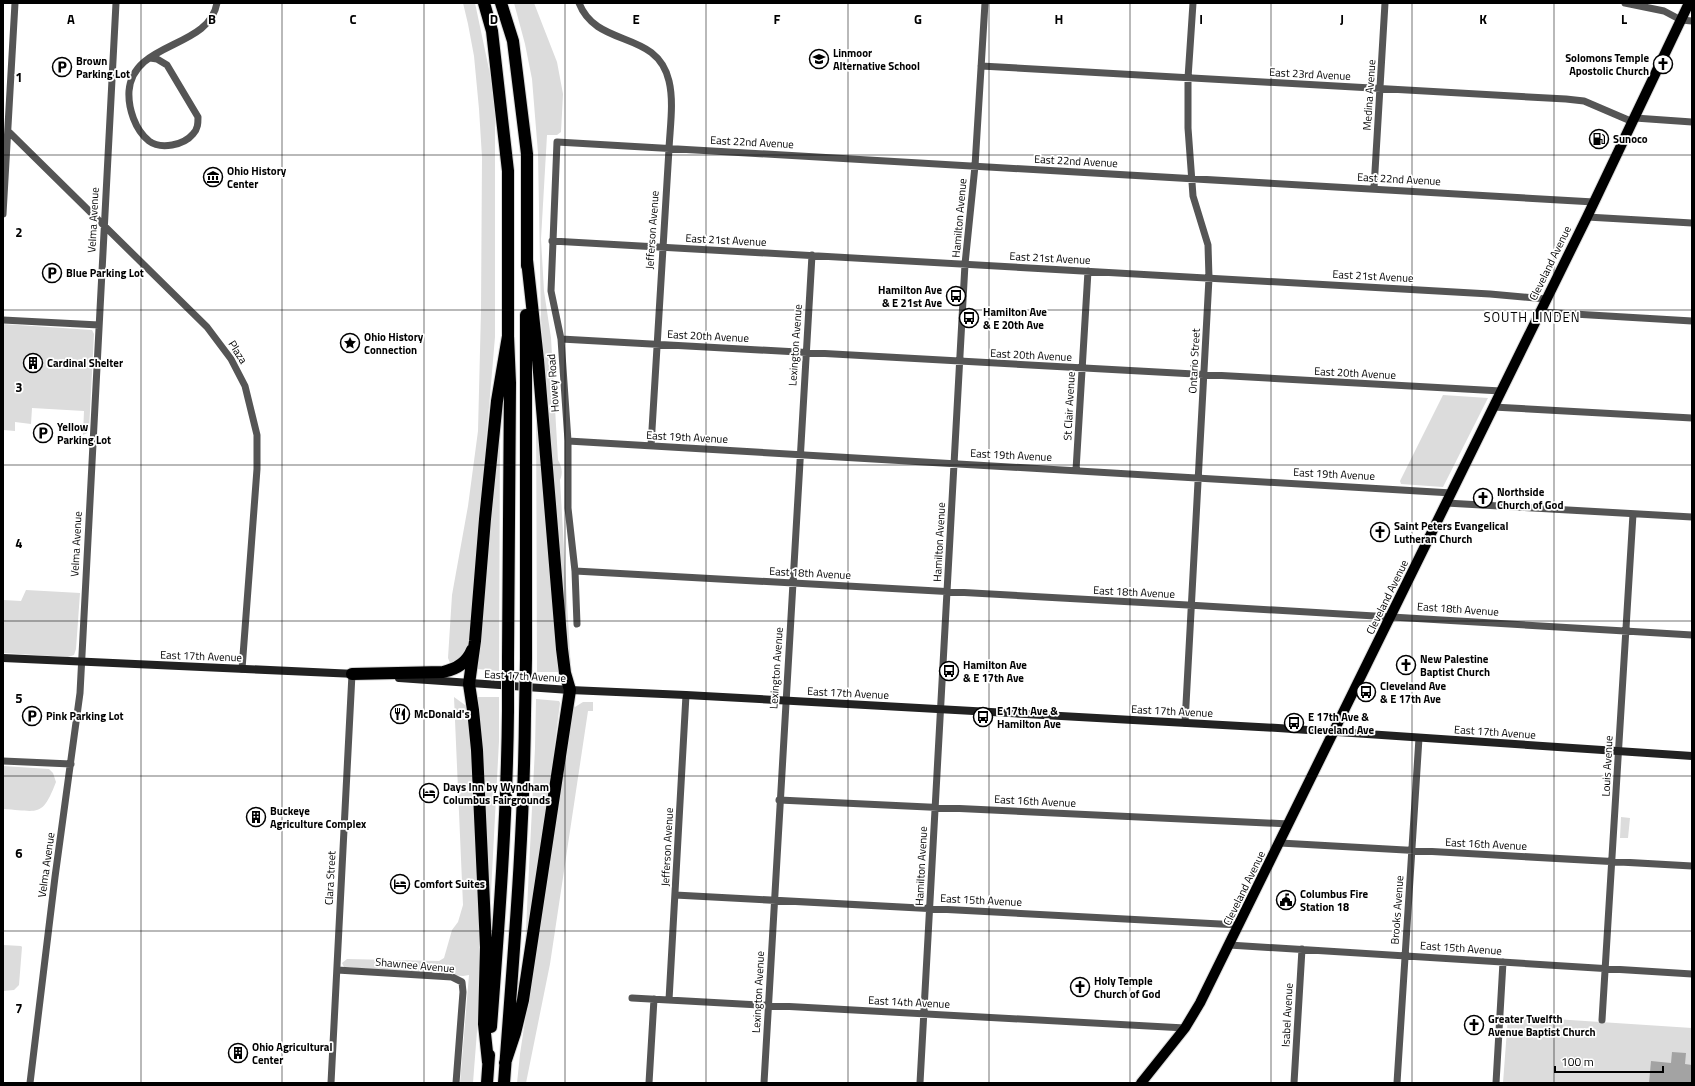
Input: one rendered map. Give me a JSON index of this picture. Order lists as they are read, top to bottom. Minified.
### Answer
{"streets":{"main road":["Cleveland Avenue"],"street":["East 23rd Avenue","Medina Avenue","East 22nd Avenue","Hamilton Avenue","Velma Avenue","Jefferson Avenue","East 21st Avenue","East 20th Avenue","Lexington Avenue","Plaza","Ontario Street","Howey Road","St Clair Avenue","East 19th Avenue","East 18th Avenue","East 17th Avenue","Louis Avenue","East 16th Avenue","Clara Street","East 15th Avenue","Brooks Avenue","Shawnee Avenue","East 14th Avenue","Isabel Avenue"]},"crossings":[["East 23rd Avenue","Medina Avenue"],["East 23rd Avenue","Hamilton Avenue"],["East 23rd Avenue","Cleveland Avenue"],["East 23rd Avenue","Ontario Street"],["Medina Avenue","East 22nd Avenue"],["East 22nd Avenue","Hamilton Avenue"],["East 22nd Avenue","Jefferson Avenue"],["East 22nd Avenue","Cleveland Avenue"],["East 22nd Avenue","Ontario Street"],["East 22nd Avenue","Howey Road"],["Hamilton Avenue","East 21st Avenue"],["Hamilton Avenue","East 20th Avenue"],["Hamilton Avenue","East 19th Avenue"],["Hamilton Avenue","East 18th Avenue"],["Hamilton Avenue","East 17th Avenue"],["Hamilton Avenue","East 16th Avenue"],["Hamilton Avenue","East 15th Avenue"],["Hamilton Avenue","East 14th Avenue"],["Velma Avenue","Plaza"],["Velma Avenue","East 17th Avenue"],["Jefferson Avenue","East 21st Avenue"],["Jefferson Avenue","East 20th Avenue"],["Jefferson Avenue","East 19th Avenue"],["Jefferson Avenue","East 17th Avenue"],["Jefferson Avenue","East 15th Avenue"],["Jefferson Avenue","East 14th Avenue"],["East 21st Avenue","Cleveland Avenue"],["East 21st Avenue","Lexington Avenue"],["East 21st Avenue","Ontario Street"],["East 21st Avenue","Howey Road"],["East 21st Avenue","St Clair Avenue"],["Cleveland Avenue","East 20th Avenue"],["Cleveland Avenue","East 19th Avenue"],["Cleveland Avenue","East 18th Avenue"],["Cleveland Avenue","East 17th Avenue"],["Cleveland Avenue","East 16th Avenue"],["Cleveland Avenue","East 15th Avenue"],["Cleveland Avenue","East 14th Avenue"],["East 20th Avenue","Lexington Avenue"],["East 20th Avenue","Ontario Street"],["East 20th Avenue","Howey Road"],["East 20th Avenue","St Clair Avenue"],["Lexington Avenue","East 19th Avenue"],["Lexington Avenue","East 18th Avenue"],["Lexington Avenue","East 17th Avenue"],["Lexington Avenue","East 16th Avenue"],["Lexington Avenue","East 15th Avenue"],["Lexington Avenue","East 14th Avenue"],["Plaza","East 17th Avenue"],["Ontario Street","East 19th Avenue"],["Ontario Street","East 18th Avenue"],["Ontario Street","East 17th Avenue"],["Howey Road","East 19th Avenue"],["Howey Road","East 18th Avenue"],["St Clair Avenue","East 19th Avenue"],["East 18th Avenue","Louis Avenue"],["East 17th Avenue","Louis Avenue"],["East 17th Avenue","Clara Street"],["East 17th Avenue","Brooks Avenue"],["Louis Avenue","East 16th Avenue"],["Louis Avenue","East 15th Avenue"],["East 16th Avenue","Brooks Avenue"],["Clara Street","Shawnee Avenue"],["East 15th Avenue","Brooks Avenue"],["East 15th Avenue","Isabel Avenue"]],"districts":["SOUTH LINDEN"],"places":{"school or university":["Linmoor Alternative School"],"church":["Solomons Temple Apostolic Church","Northside Church of God","Saint Peters Evangelical Lutheran Church","New Palestine Baptist Church","Holy Temple Church of God","Greater Twelfth Avenue Baptist Church"],"parking":["Brown Parking Lot","Blue Parking Lot","Yellow Parking Lot","Pink Parking Lot"],"fuel station":["Sunoco"],"museum":["Ohio History Center"],"bus stop":["Hamilton Ave & E 21st Ave","Hamilton Ave & E 20th Ave","Hamilton Ave & E 17th Ave","Cleveland Ave & E 17th Ave","E 17th Ave & Hamilton Ave","E 17th Ave & Cleveland Ave"],"place":["Ohio History Connection"],"building":["Cardinal Shelter","Buckeye Agriculture Complex","Ohio Agricultural Center"],"restaurant":["McDonald's"],"hotel":["Days Inn by Wyndham Columbus Fairgrounds","Comfort Suites"],"public building":["Columbus Fire Station 18"]},"scale_bar":"100 m","grid":{"columns":["A","B","C","D","E","F","G","H","I","J","K","L"],"rows":["1","2","3","4","5","6","7"]}}
